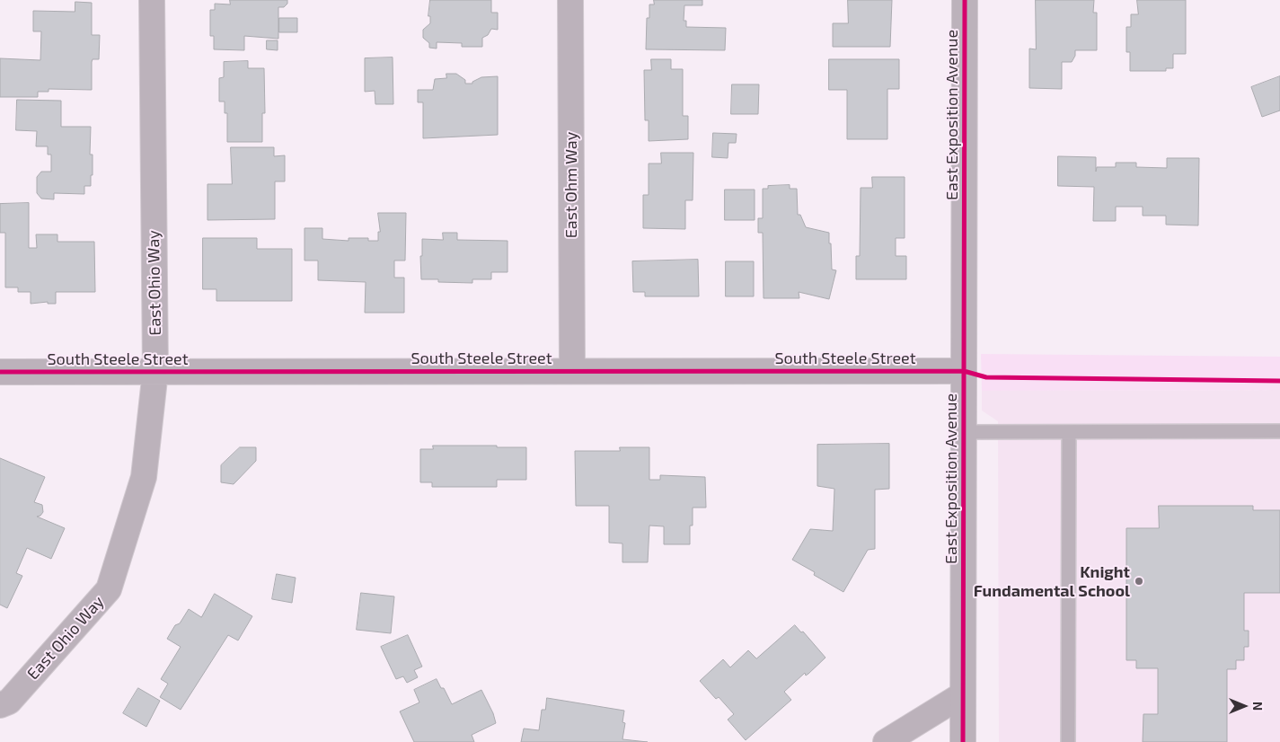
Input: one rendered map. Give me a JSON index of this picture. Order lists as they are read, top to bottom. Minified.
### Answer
{"streets":{"street":["East Exposition Avenue","East Ohm Way","East Ohio Way","South Steele Street"]},"crossings":[["East Exposition Avenue","South Steele Street"],["East Ohm Way","South Steele Street"],["East Ohio Way","South Steele Street"]],"places":["Knight Fundamental School"],"north":"right"}
